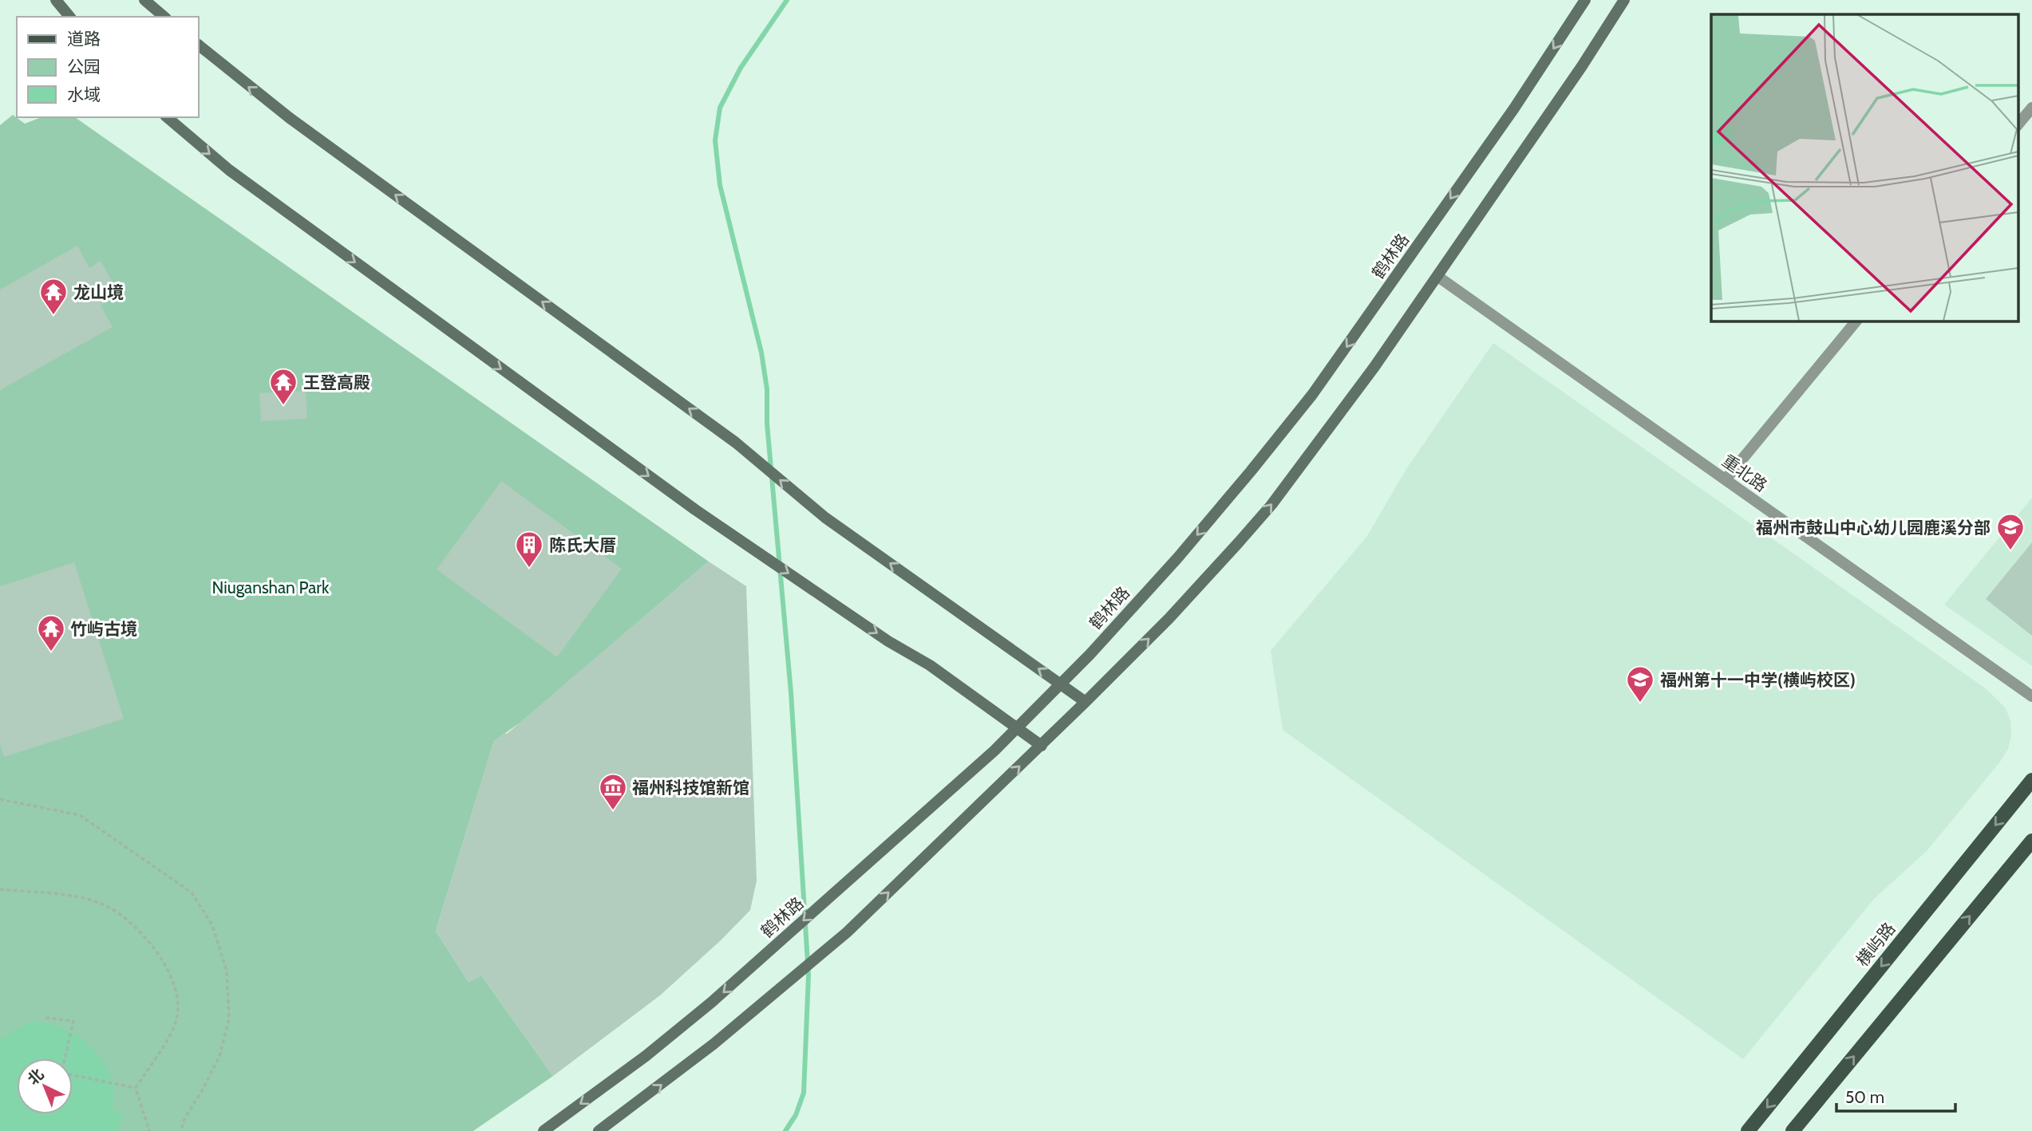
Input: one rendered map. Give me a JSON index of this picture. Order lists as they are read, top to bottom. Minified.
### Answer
{"streets":{"main road":["鹤林路","横屿路"],"street":["重北路"]},"parks":["Niuganshan Park"],"places":{"temple":["龙山境","王登高殿","竹屿古境"],"school or university":["福州市鼓山中心幼儿园鹿溪分部","福州第十一中学(横屿校区)"],"building":["陈氏大厝"],"museum":["福州科技馆新馆"]},"legend":["道路","公园","水域"],"scale_bar":"50 m","north":"top left"}
